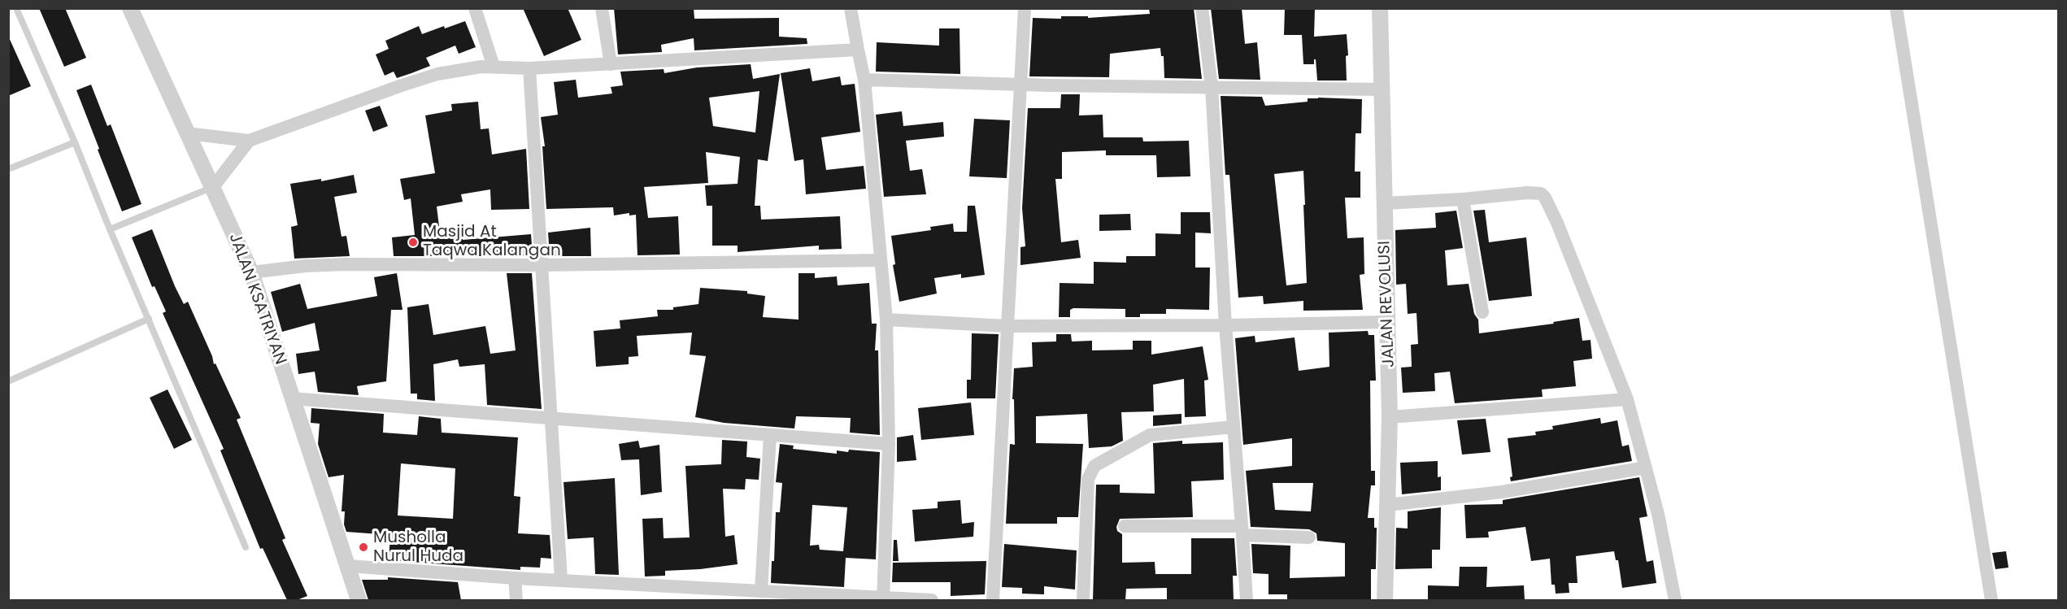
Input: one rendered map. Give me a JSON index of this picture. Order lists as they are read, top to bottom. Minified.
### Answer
{"streets":{"street":["JALAN KSATRIYAN","JALAN REVOLUSI"]},"places":["Masjid At Taqwa Kalangan","Musholla Nurul Huda"]}
